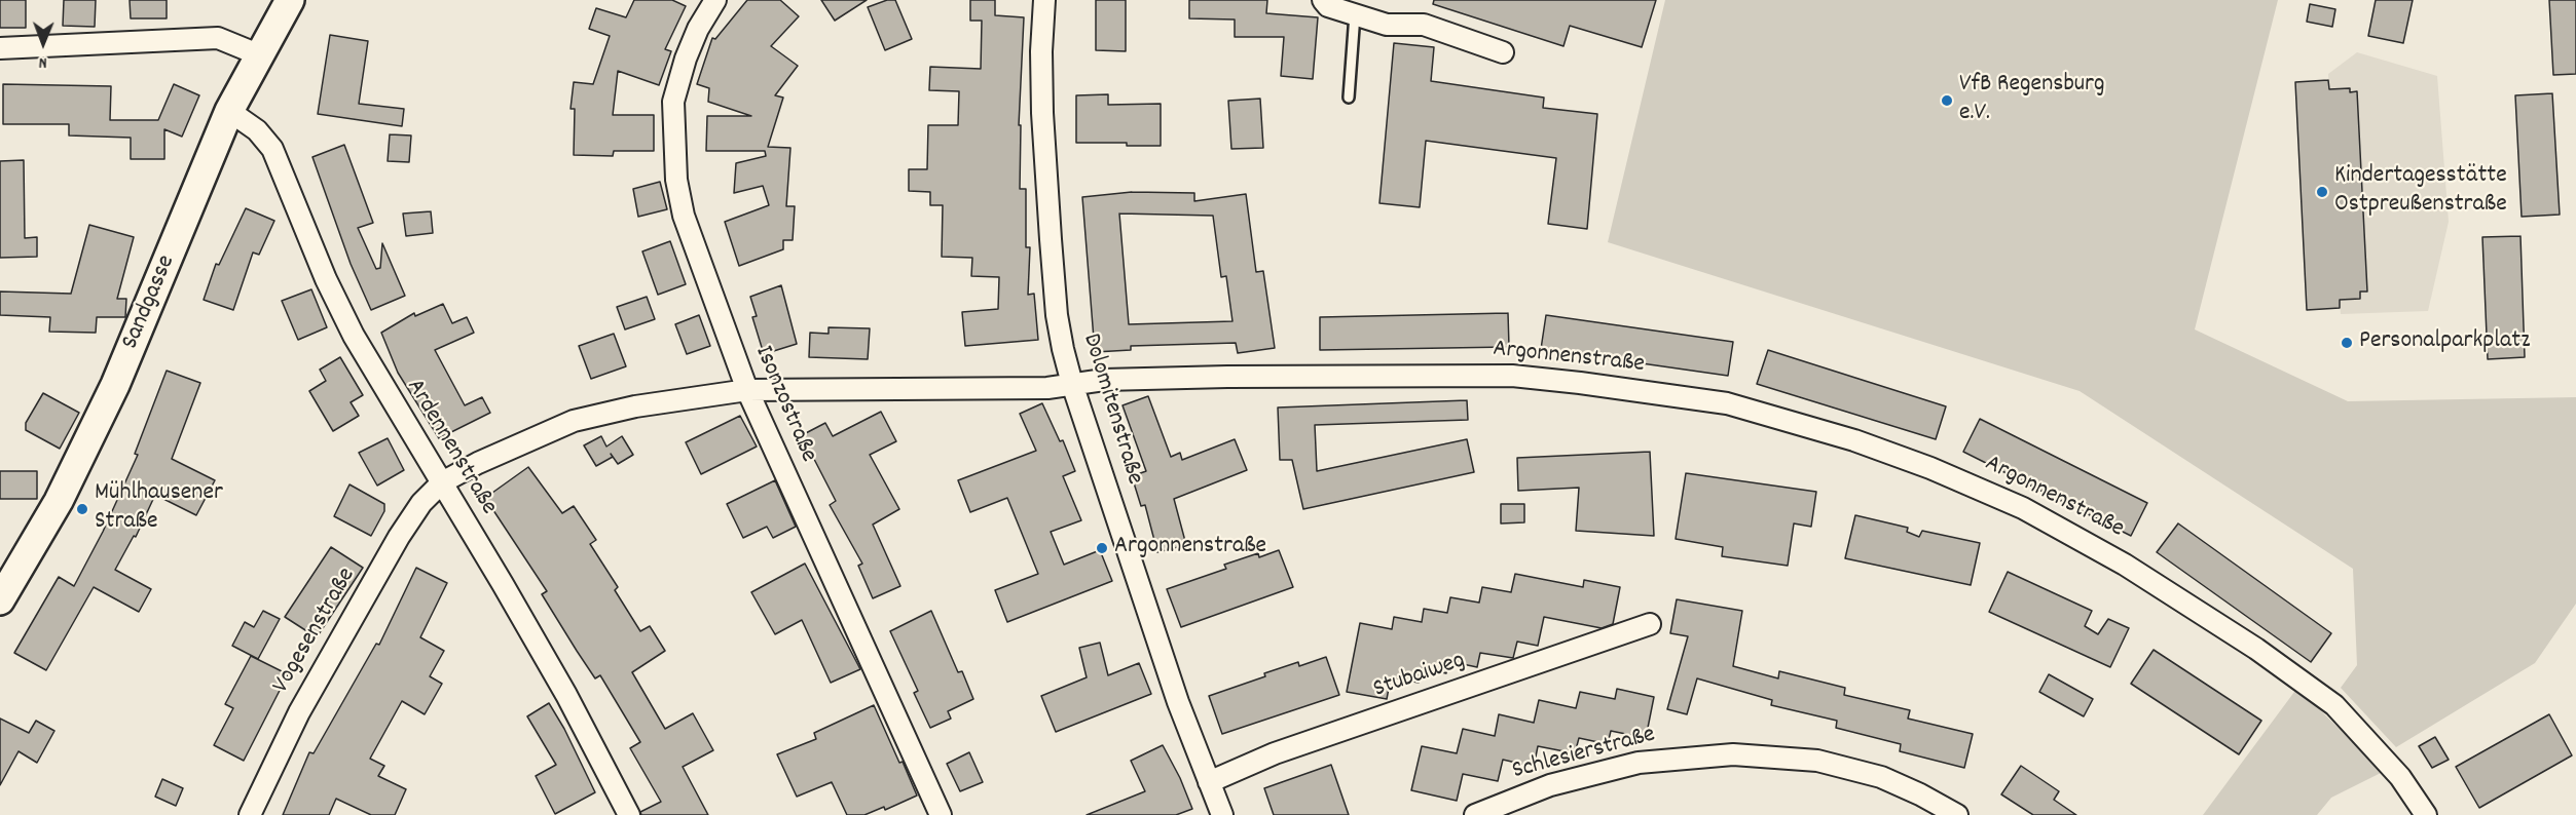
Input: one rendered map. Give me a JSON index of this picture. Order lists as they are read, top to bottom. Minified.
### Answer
{"streets":{"street":["Sandgasse","Argonnenstraße","Isonzostraße","Dolomitenstraße","Ardennenstraße","Vogesenstraße","Stubaiweg","Schlesierstraße"]},"crossings":[["Sandgasse","Ardennenstraße"],["Argonnenstraße","Isonzostraße"],["Argonnenstraße","Dolomitenstraße"],["Argonnenstraße","Ardennenstraße"],["Argonnenstraße","Vogesenstraße"],["Dolomitenstraße","Stubaiweg"],["Ardennenstraße","Vogesenstraße"]],"places":["VfB Regensburg e.V.","Kindertagesstätte Ostpreußenstraße","Personalparkplatz","Mühlhausener Straße","Argonnenstraße"],"north":"bottom"}
